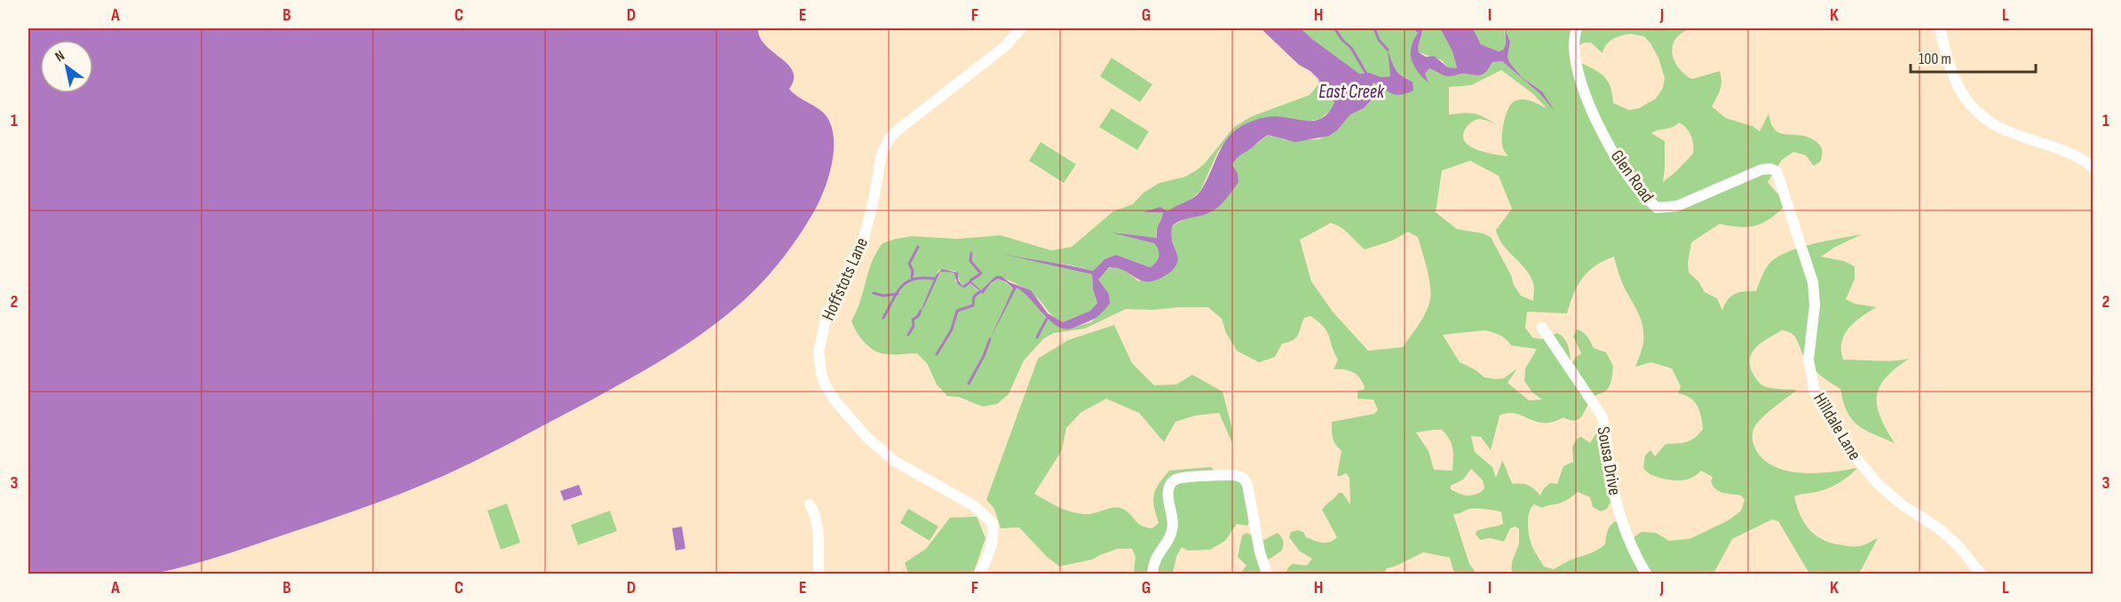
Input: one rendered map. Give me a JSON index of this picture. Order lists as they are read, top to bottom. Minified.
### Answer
{"streets":{"street":["Glen Road","Hoffstots Lane","Hilldale Lane","Sousa Drive"]},"crossings":[["Glen Road","Hilldale Lane"]],"water":["East Creek"],"scale_bar":"100 m","north":"top left","grid":{"columns":["A","B","C","D","E","F","G","H","I","J","K","L"],"rows":["1","2","3"]}}
